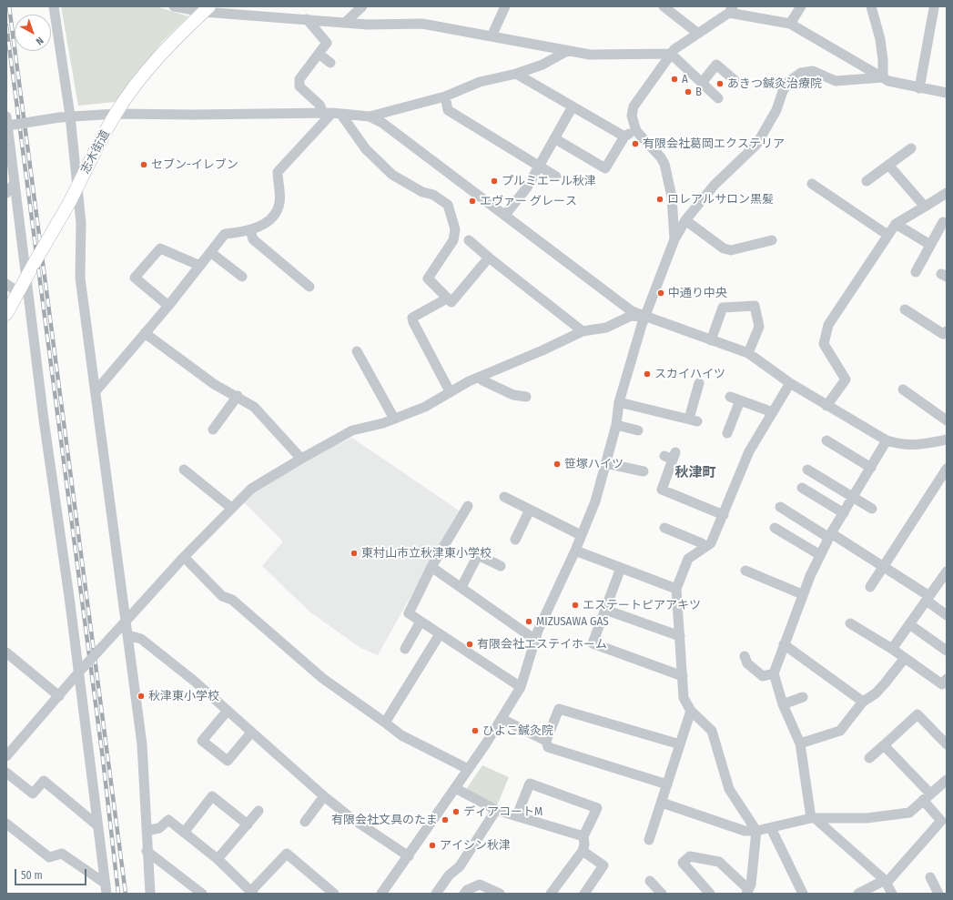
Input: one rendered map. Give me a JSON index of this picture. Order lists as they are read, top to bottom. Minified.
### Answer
{"streets":{"main road":["志木街道"]},"districts":["秋津町"],"places":["A","あきつ鍼灸治療院","B","有限会社葛岡エクステリア","セブン-イレブン","プルミエール秋津","ロレアルサロン黒髪","エヴァー グレース","中通り中央","スカイハイツ","笹塚ハイツ","東村山市立秋津東小学校","エステートピアアキツ","MIZUSAWA GAS","有限会社エステイホーム","秋津東小学校","ひよこ鍼灸院","ディアコートM","有限会社文具のたま","アイシン秋津"],"scale_bar":"50 m","north":"bottom right"}
